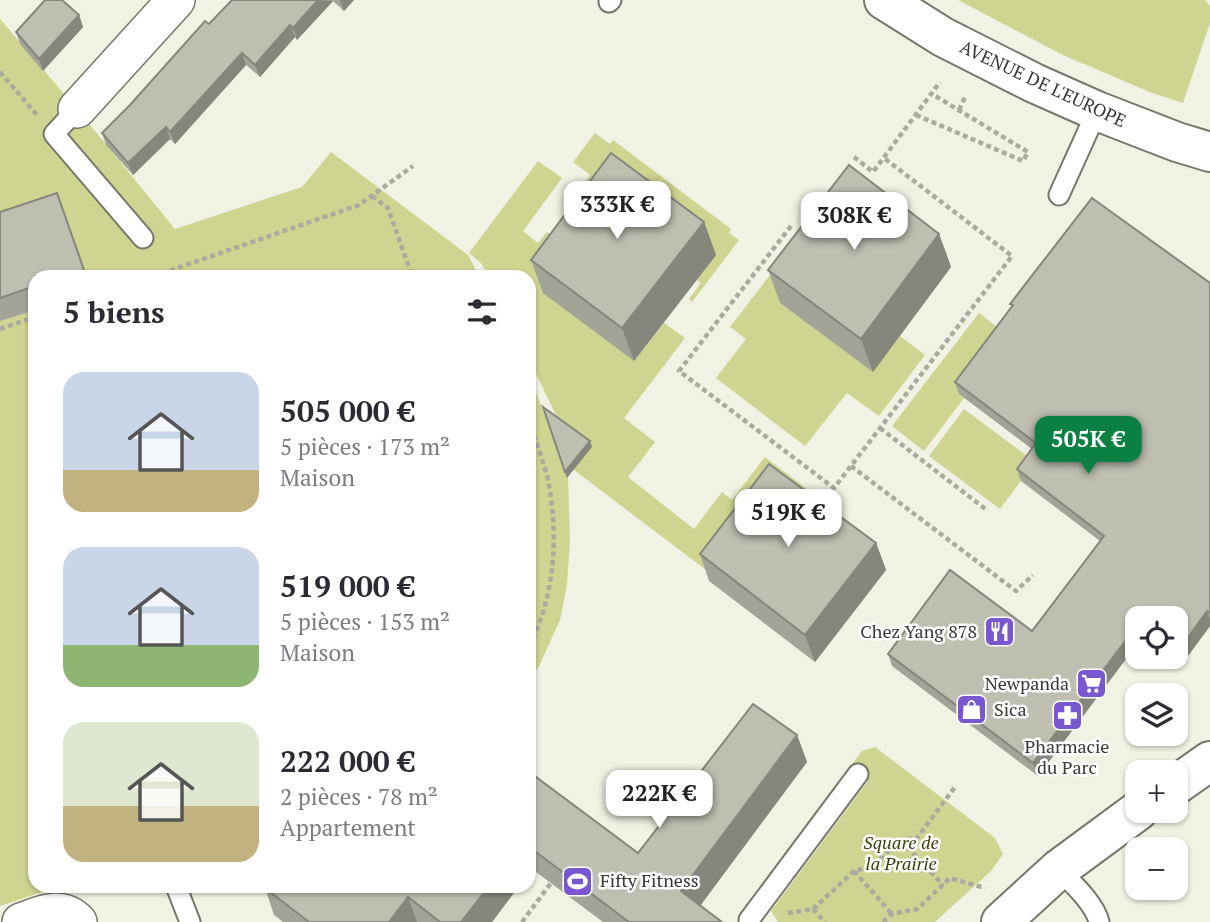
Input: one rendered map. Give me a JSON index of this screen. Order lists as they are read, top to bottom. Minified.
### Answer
{"streets":{"street":["AVENUE DE L'EUROPE"]},"parks":["Square de la Prairie"],"places":{"restaurant":["Chez Yang 878"],"supermarket":["Newpanda"],"shop":["Sica"],"pharmacy":["Pharmacie du Parc"],"sports":["Fifty Fitness"]},"page":{"price":["333K €","308K €","505K €","519K €","222K €"],"heading":"5 biens","list":[{"name":"505 000 €","note":"5 pièces · 173 m² · Maison"},{"name":"519 000 €","note":"5 pièces · 153 m² · Maison"},{"name":"222 000 €","note":"2 pièces · 78 m² · Appartement"}],"map_buttons":["+","−"]}}
